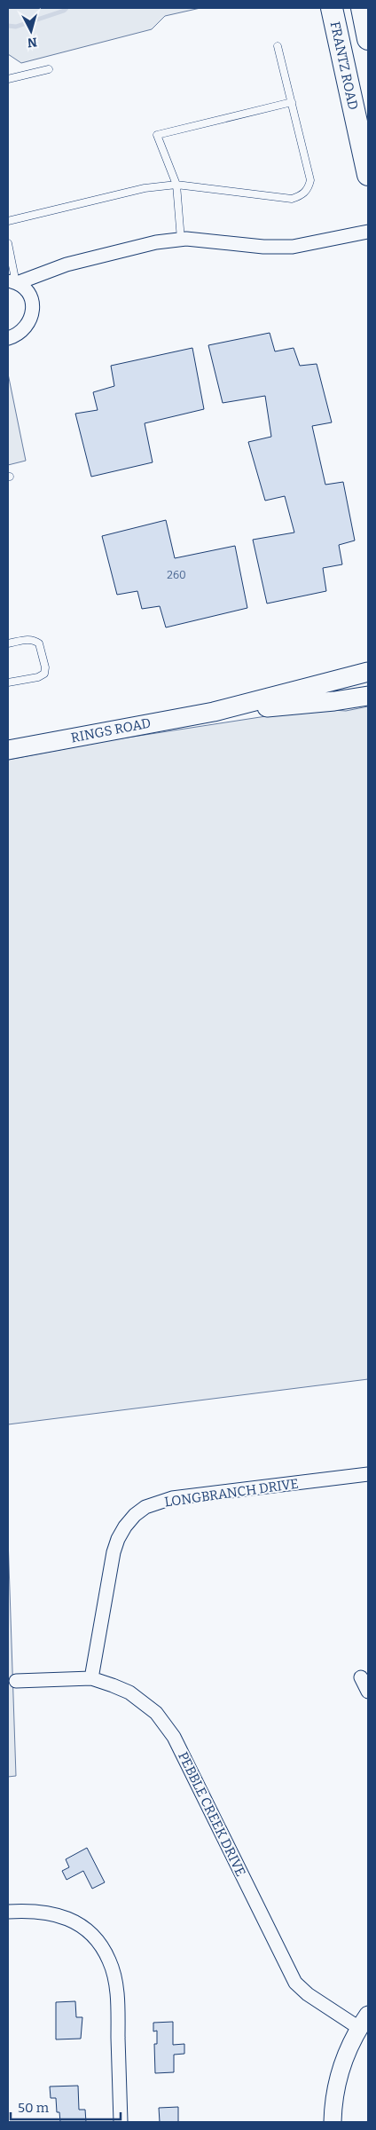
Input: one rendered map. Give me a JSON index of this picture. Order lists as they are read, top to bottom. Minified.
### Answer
{"streets":{"main road":["FRANTZ ROAD","RINGS ROAD"],"street":["LONGBRANCH DRIVE","PEBBLE CREEK DRIVE"]},"crossings":[["LONGBRANCH DRIVE","PEBBLE CREEK DRIVE"]],"house_numbers":["260"],"scale_bar":"50 m","north":"bottom"}
